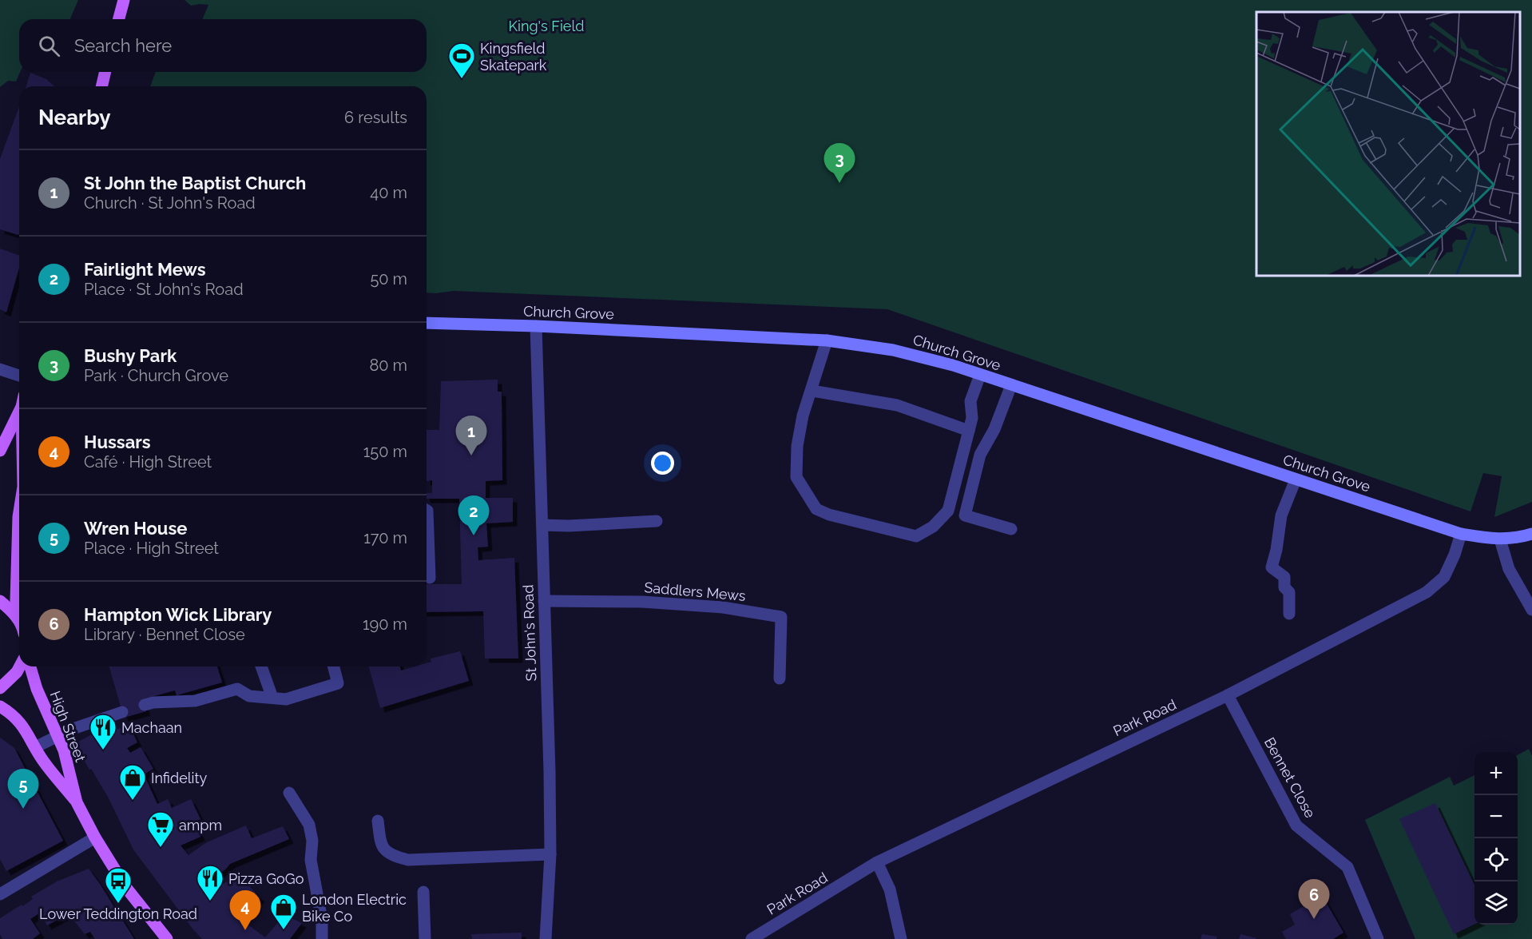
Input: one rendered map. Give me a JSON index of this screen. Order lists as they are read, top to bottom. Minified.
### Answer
{"streets":{"main road":["Church Grove","High Street"],"street":["Saddlers Mews","St John's Road","Park Road","Bennet Close"]},"crossings":[["Church Grove","St John's Road"],["Church Grove","Park Road"],["Saddlers Mews","St John's Road"],["Park Road","Bennet Close"]],"parks":["King's Field"],"places":{"sports":["Kingsfield Skatepark"],"restaurant":["Machaan","Pizza GoGo"],"shop":["Infidelity","London Electric Bike Co"],"supermarket":["ampm"],"bus stop":["Lower Teddington Road"]},"page":{"search":"Search here","heading":["Nearby","6 results"],"pins":["3","1","2","5","6","4"],"list":[{"mark":"1","name":"St John the Baptist Church","note":"Church · St John's Road","value":"40 m"},{"mark":"2","name":"Fairlight Mews","note":"Place · St John's Road","value":"50 m"},{"mark":"3","name":"Bushy Park","note":"Park · Church Grove","value":"80 m"},{"mark":"4","name":"Hussars","note":"Café · High Street","value":"150 m"},{"mark":"5","name":"Wren House","note":"Place · High Street","value":"170 m"},{"mark":"6","name":"Hampton Wick Library","note":"Library · Bennet Close","value":"190 m"}],"map_buttons":["+","−"]}}
